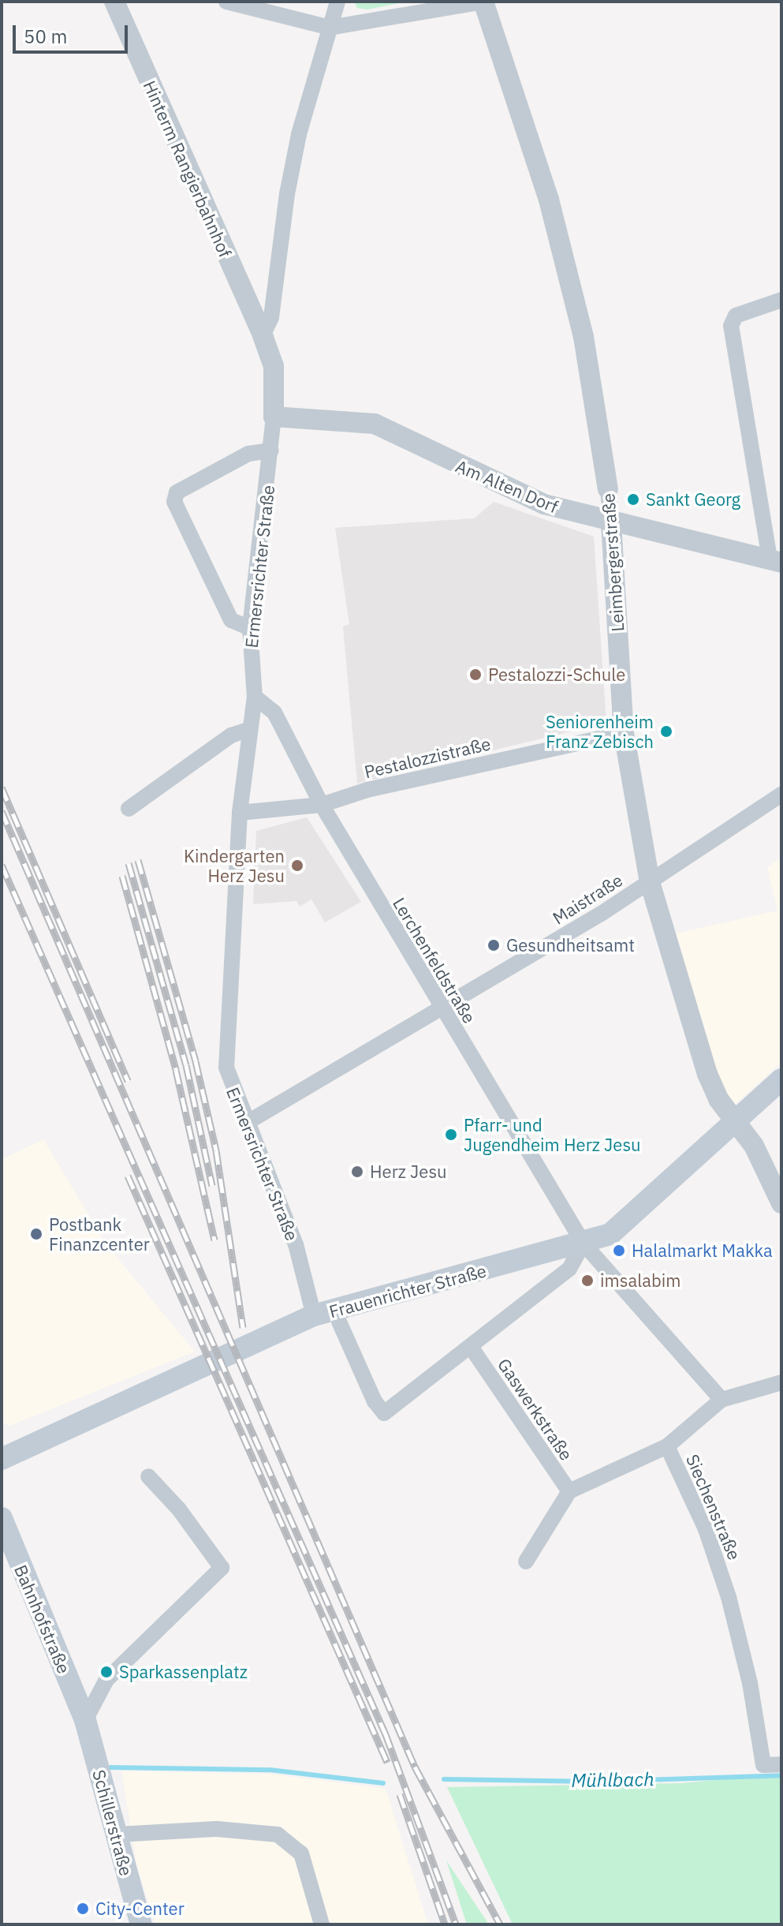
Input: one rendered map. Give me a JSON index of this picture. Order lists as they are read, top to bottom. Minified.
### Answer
{"streets":{"main road":["Frauenrichter Straße","Bahnhofstraße","Schillerstraße"],"street":["Hinterm Rangierbahnhof","Am Alten Dorf","Leimbergerstraße","Ermersrichter Straße","Pestalozzistraße","Maistraße","Lerchenfeldstraße","Gaswerkstraße","Siechenstraße"]},"crossings":[["Hinterm Rangierbahnhof","Ermersrichter Straße"],["Am Alten Dorf","Leimbergerstraße"],["Am Alten Dorf","Ermersrichter Straße"],["Leimbergerstraße","Pestalozzistraße"],["Leimbergerstraße","Maistraße"],["Leimbergerstraße","Frauenrichter Straße"],["Ermersrichter Straße","Pestalozzistraße"],["Ermersrichter Straße","Maistraße"],["Ermersrichter Straße","Lerchenfeldstraße"],["Ermersrichter Straße","Frauenrichter Straße"],["Pestalozzistraße","Lerchenfeldstraße"],["Maistraße","Lerchenfeldstraße"],["Lerchenfeldstraße","Frauenrichter Straße"],["Bahnhofstraße","Schillerstraße"]],"water":["Mühlbach"],"places":["Sankt Georg","Pestalozzi-Schule","Seniorenheim Franz Zebisch","Kindergarten Herz Jesu","Gesundheitsamt","Pfarr- und Jugendheim Herz Jesu","Herz Jesu","Postbank Finanzcenter","Halalmarkt Makka","imsalabim","Sparkassenplatz","City-Center"],"scale_bar":"50 m"}
